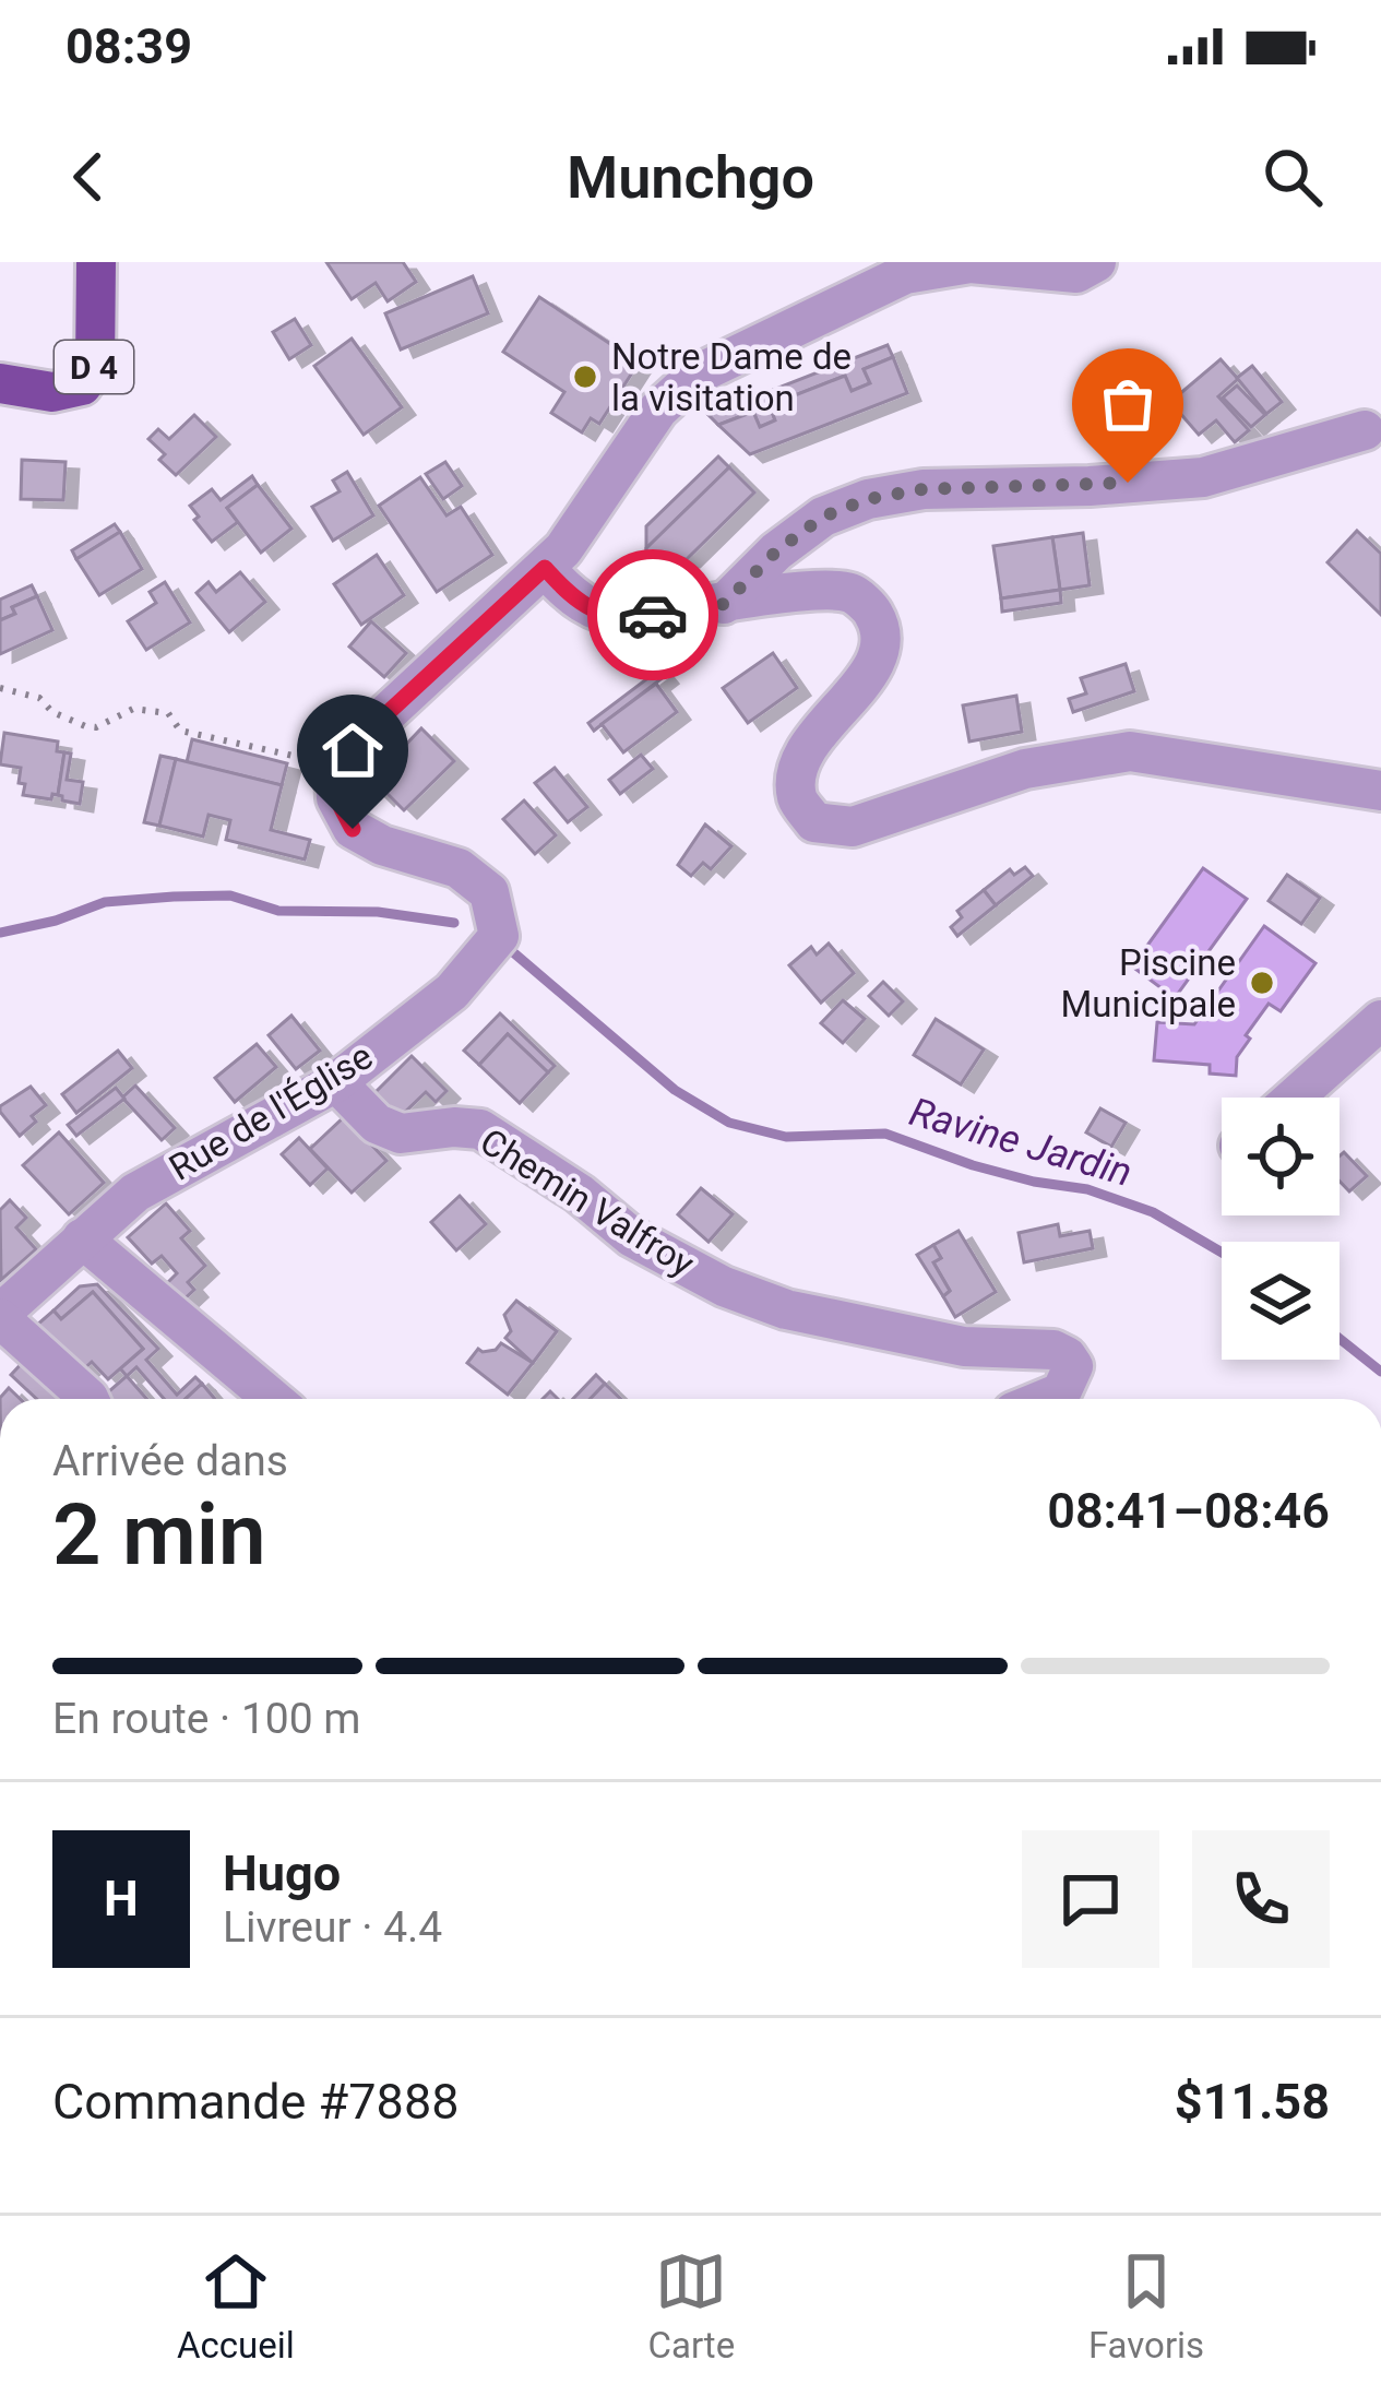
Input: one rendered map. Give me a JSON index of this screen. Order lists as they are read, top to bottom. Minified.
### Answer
{"streets":{"main road":["D 4"],"street":["Rue de l'Église","Chemin Valfroy"]},"crossings":[["Rue de l'Église","Chemin Valfroy"]],"water":["Ravine Jardin"],"places":["Notre Dame de la visitation","Piscine Municipale"],"page":{"status":"08:39","header":"Munchgo","heading":["2 min","Arrivée dans","08:41–08:46"],"panel":["Hugo","Livreur · 4.4","Commande #7888","$11.58"],"bar":"En route · 100 m","round":"H","tabs":["Accueil","Carte","Favoris"]}}
